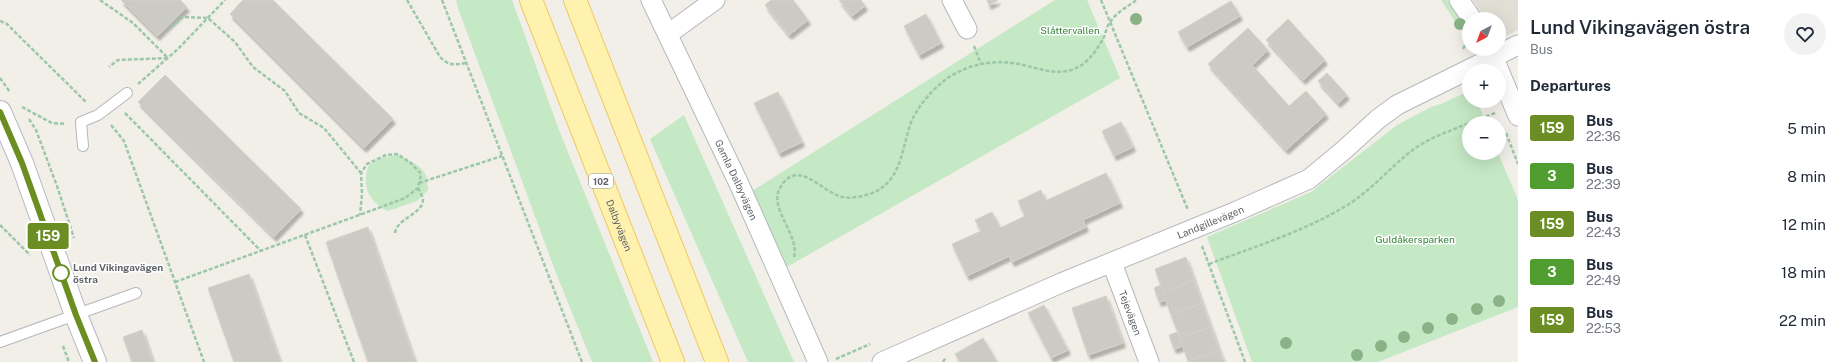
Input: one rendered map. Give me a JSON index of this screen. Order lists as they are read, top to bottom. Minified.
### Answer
{"streets":{"main road":["102","Dalbyvägen"],"street":["Gamla Dalbyvägen","Landgillevägen","Tejevägen"]},"crossings":[["Landgillevägen","Tejevägen"]],"parks":["Slåttervallen","Guldåkersparken"],"places":["Lund Vikingavägen östra"],"lines":["bus line 159"],"north":"bottom left","page":{"on_map":"159","heading":[["Lund Vikingavägen östra","Bus"],"Departures"],"map_buttons":["+","−"],"list":[{"mark":"159","name":"Bus","note":"22:36","value":"5 min"},{"mark":"3","name":"Bus","note":"22:39","value":"8 min"},{"mark":"159","name":"Bus","note":"22:43","value":"12 min"},{"mark":"3","name":"Bus","note":"22:49","value":"18 min"},{"mark":"159","name":"Bus","note":"22:53","value":"22 min"}]}}
